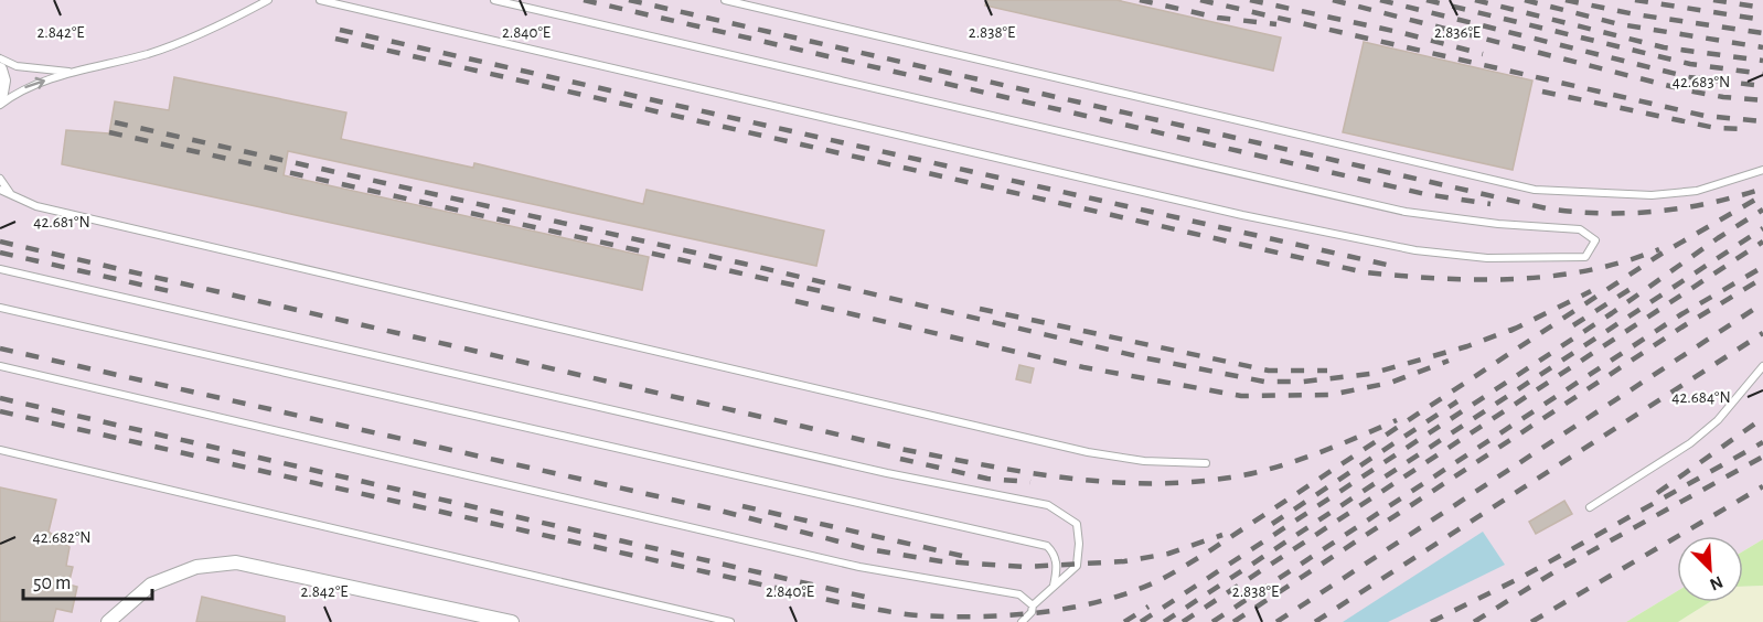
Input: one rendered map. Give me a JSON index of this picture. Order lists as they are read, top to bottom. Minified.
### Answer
{"scale_bar":"50 m","north":"bottom right","coordinates":["2.842°E","2.840°E","2.838°E","2.836°E","42.683°N","42.681°N","42.684°N","42.682°N"]}
